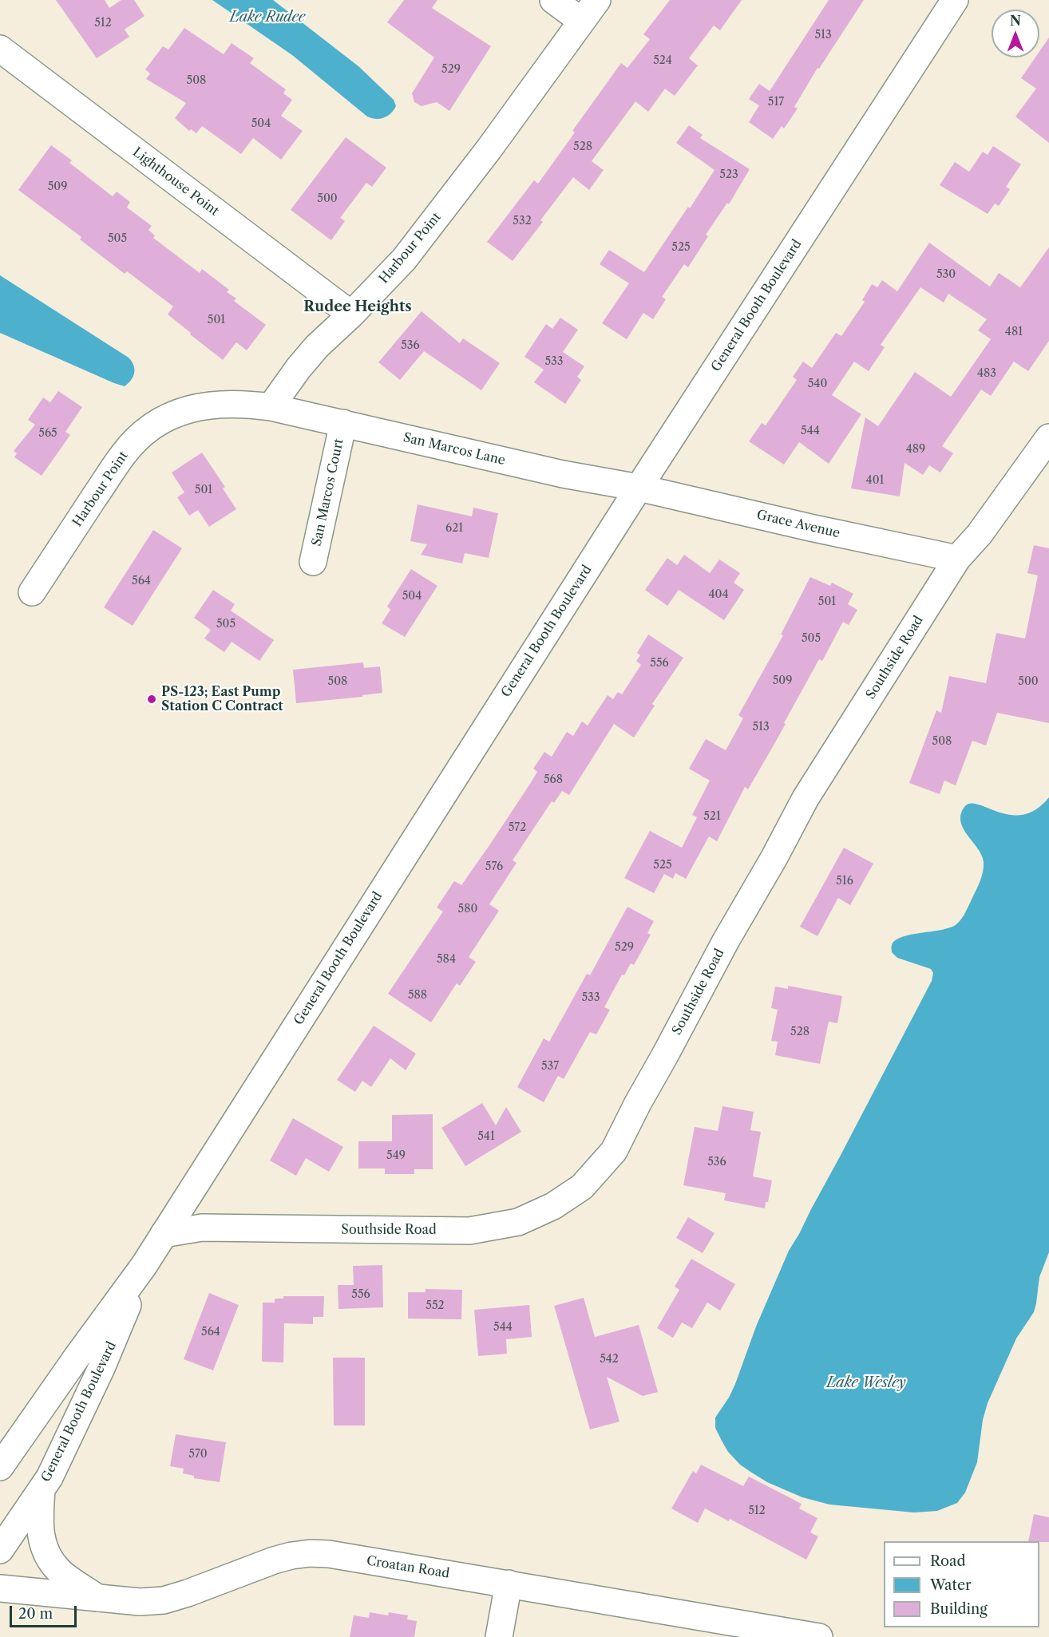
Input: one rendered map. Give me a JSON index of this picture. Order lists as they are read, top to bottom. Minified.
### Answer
{"streets":{"main road":["Lighthouse Point","Harbour Point","General Booth Boulevard","San Marcos Lane","San Marcos Court","Grace Avenue","Southside Road","Croatan Road"]},"crossings":[["Lighthouse Point","Harbour Point"],["Harbour Point","San Marcos Lane"],["General Booth Boulevard","San Marcos Lane"],["General Booth Boulevard","Grace Avenue"],["General Booth Boulevard","Southside Road"],["San Marcos Lane","San Marcos Court"],["San Marcos Lane","Grace Avenue"],["Grace Avenue","Southside Road"]],"districts":["Rudee Heights"],"water":["Lake Rudee","Lake Wesley"],"places":["PS-123; East Pump Station C Contract"],"house_numbers":["512","513","524","529","508","517","504","528","523","509","500","532","505","525","530","501","481","536","533","483","540","544","565","489","401","501","621","564","404","504","501","505","505","556","509","508","500","513","508","568","521","572","525","576","516","580","529","584","588","533","528","537","541","549","536","556","552","544","564","542","570","512"],"legend":["Road","Water","Building"],"scale_bar":"20 m","north":"top"}
